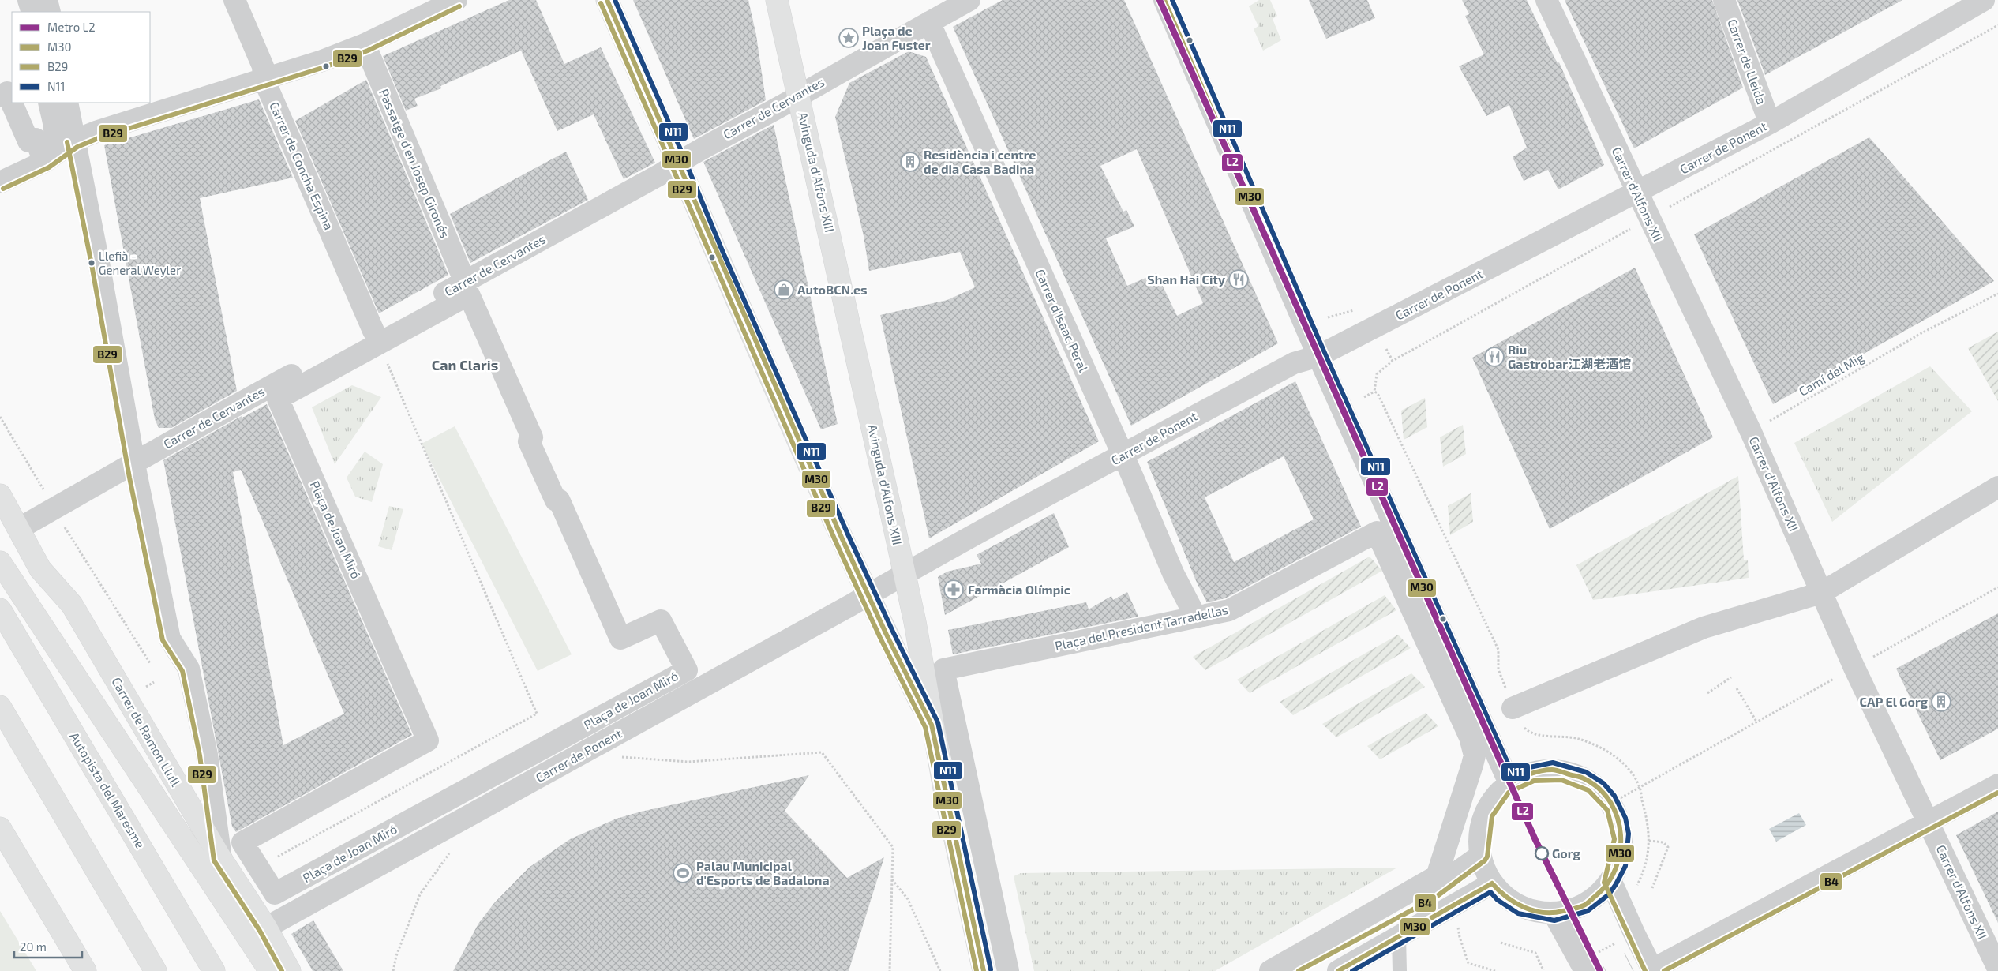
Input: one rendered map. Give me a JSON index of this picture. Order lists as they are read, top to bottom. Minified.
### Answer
{"streets":{"main road":["Avinguda d'Alfons XIII","Carrer de Ramon Llull","Autopista del Maresme"],"street":["Carrer de Lleida","Carrer de Cervantes","Carrer de Ponent","Passatge d'en Josep Gironés","Carrer de Concha Espina","Carrer d'Alfons XII","Carrer d'Isaac Peral","Plaça de Joan Miró","Plaça del President Tarradellas"],"path":["Camí del Mig"]},"crossings":[["Carrer de Lleida","Carrer de Ponent"],["Carrer de Cervantes","Passatge d'en Josep Gironés"],["Carrer de Cervantes","Carrer de Concha Espina"],["Carrer de Cervantes","Avinguda d'Alfons XIII"],["Carrer de Cervantes","Carrer d'Isaac Peral"],["Carrer de Cervantes","Plaça de Joan Miró"],["Carrer de Cervantes","Carrer de Ramon Llull"],["Carrer de Ponent","Avinguda d'Alfons XIII"],["Carrer de Ponent","Carrer d'Alfons XII"],["Carrer de Ponent","Carrer d'Isaac Peral"],["Carrer de Ponent","Carrer de Ramon Llull"],["Carrer de Concha Espina","Plaça de Joan Miró"],["Carrer d'Alfons XII","Camí del Mig"],["Carrer d'Isaac Peral","Plaça del President Tarradellas"]],"districts":["Can Claris"],"places":{"place":["Plaça de Joan Fuster"],"building":["Residència i centre de dia Casa Badina","CAP El Gorg"],"other":["Llefià - General Weyler","Gorg"],"restaurant":["Shan Hai City","Riu Gastrobar江湖老酒馆"],"shop":["AutoBCN.es"],"pharmacy":["Farmàcia Olímpic"],"sports":["Palau Municipal d'Esports de Badalona"]},"lines":["metro line L2","transit line M30","transit line N11","transit line B29","transit line B4"],"legend":["Metro L2","M30","B29","N11"],"scale_bar":"20 m"}
